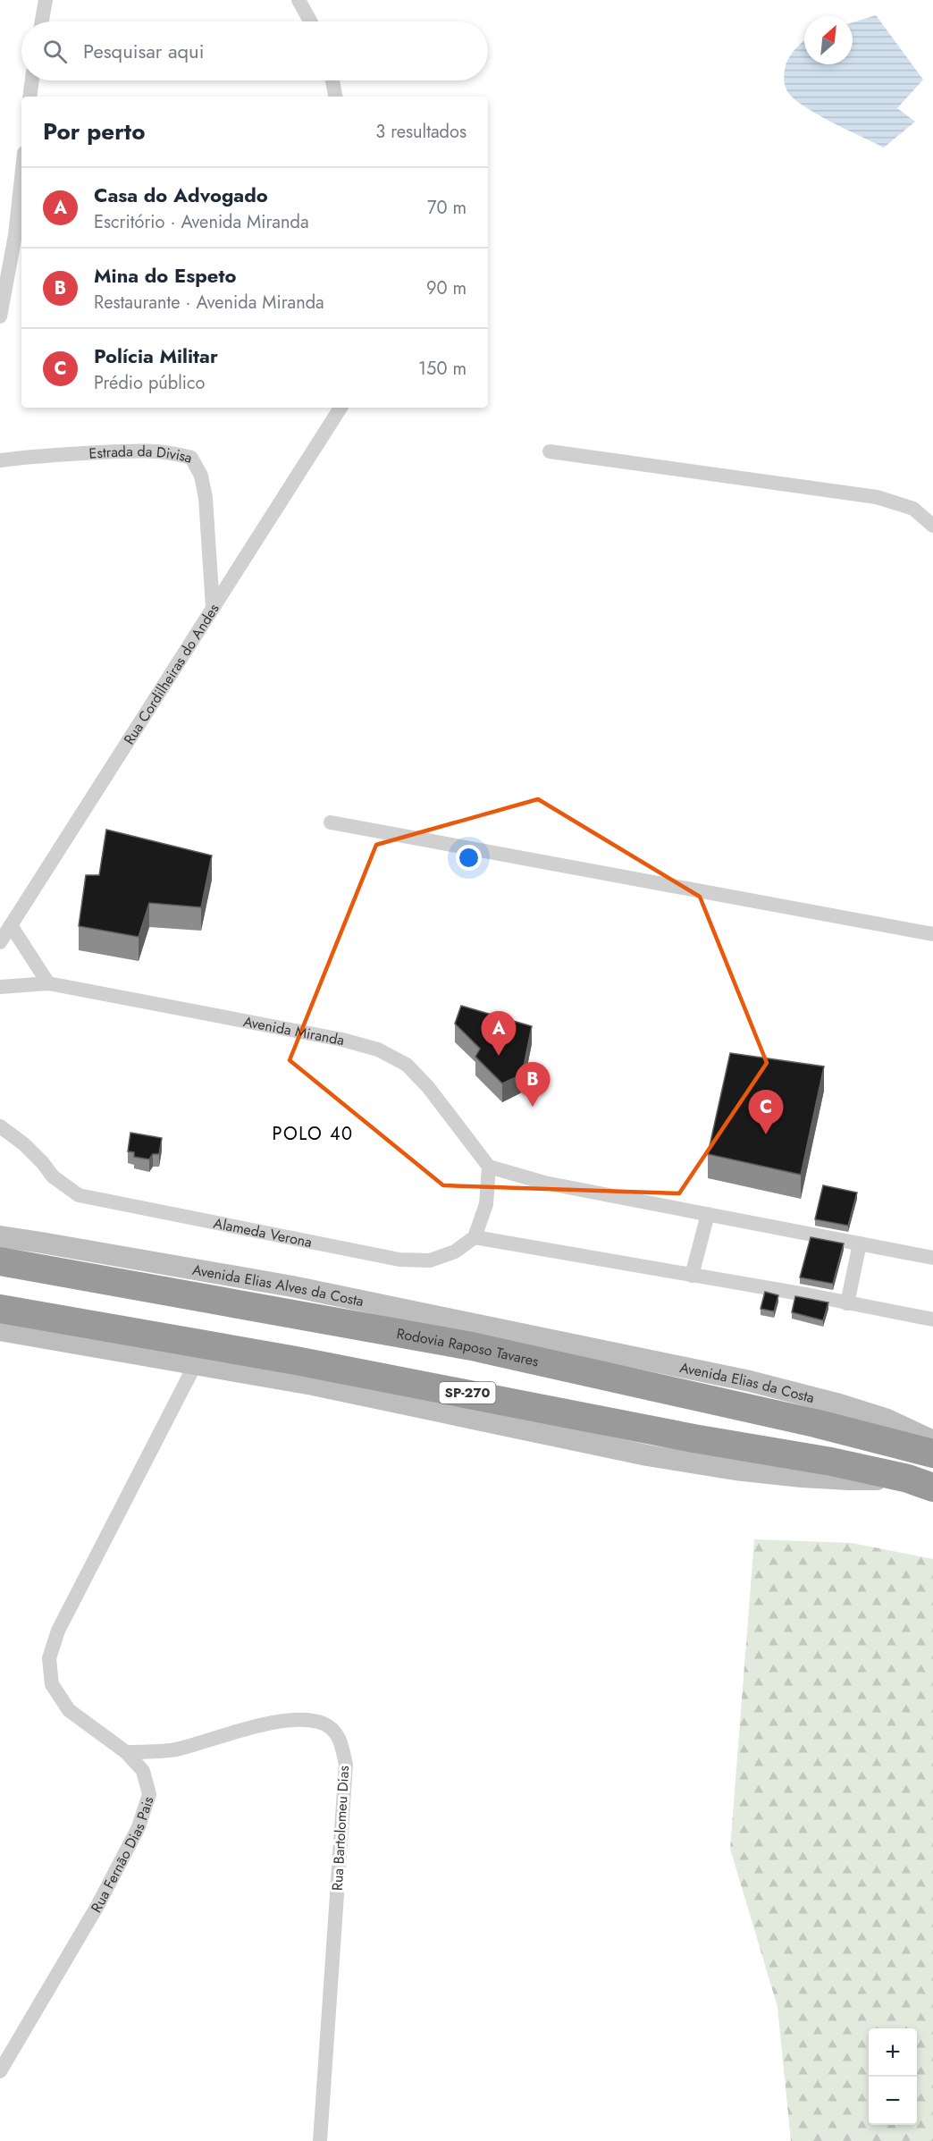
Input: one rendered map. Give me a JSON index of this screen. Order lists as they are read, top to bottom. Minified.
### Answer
{"streets":{"highway":["Rodovia Raposo Tavares","SP-270"],"main road":["Avenida Elias Alves da Costa","Avenida Elias da Costa"],"street":["Estrada da Divisa","Rua Cordilheiras do Andes","Avenida Miranda","Alameda Verona","Rua Bartolomeu Dias","Rua Fernão Dias Pais"]},"crossings":[["Estrada da Divisa","Rua Cordilheiras do Andes"],["Avenida Elias Alves da Costa","Avenida Elias da Costa"],["Rua Bartolomeu Dias","Rua Fernão Dias Pais"]],"districts":["POLO 40"],"north":"top right","page":{"search":"Pesquisar aqui","heading":["Por perto","3 resultados"],"list":[{"mark":"A","name":"Casa do Advogado","note":"Escritório · Avenida Miranda","value":"70 m"},{"mark":"B","name":"Mina do Espeto","note":"Restaurante · Avenida Miranda","value":"90 m"},{"mark":"C","name":"Polícia Militar","note":"Prédio público","value":"150 m"}],"pins":["A","B","C"],"map_buttons":["+","−"]}}
